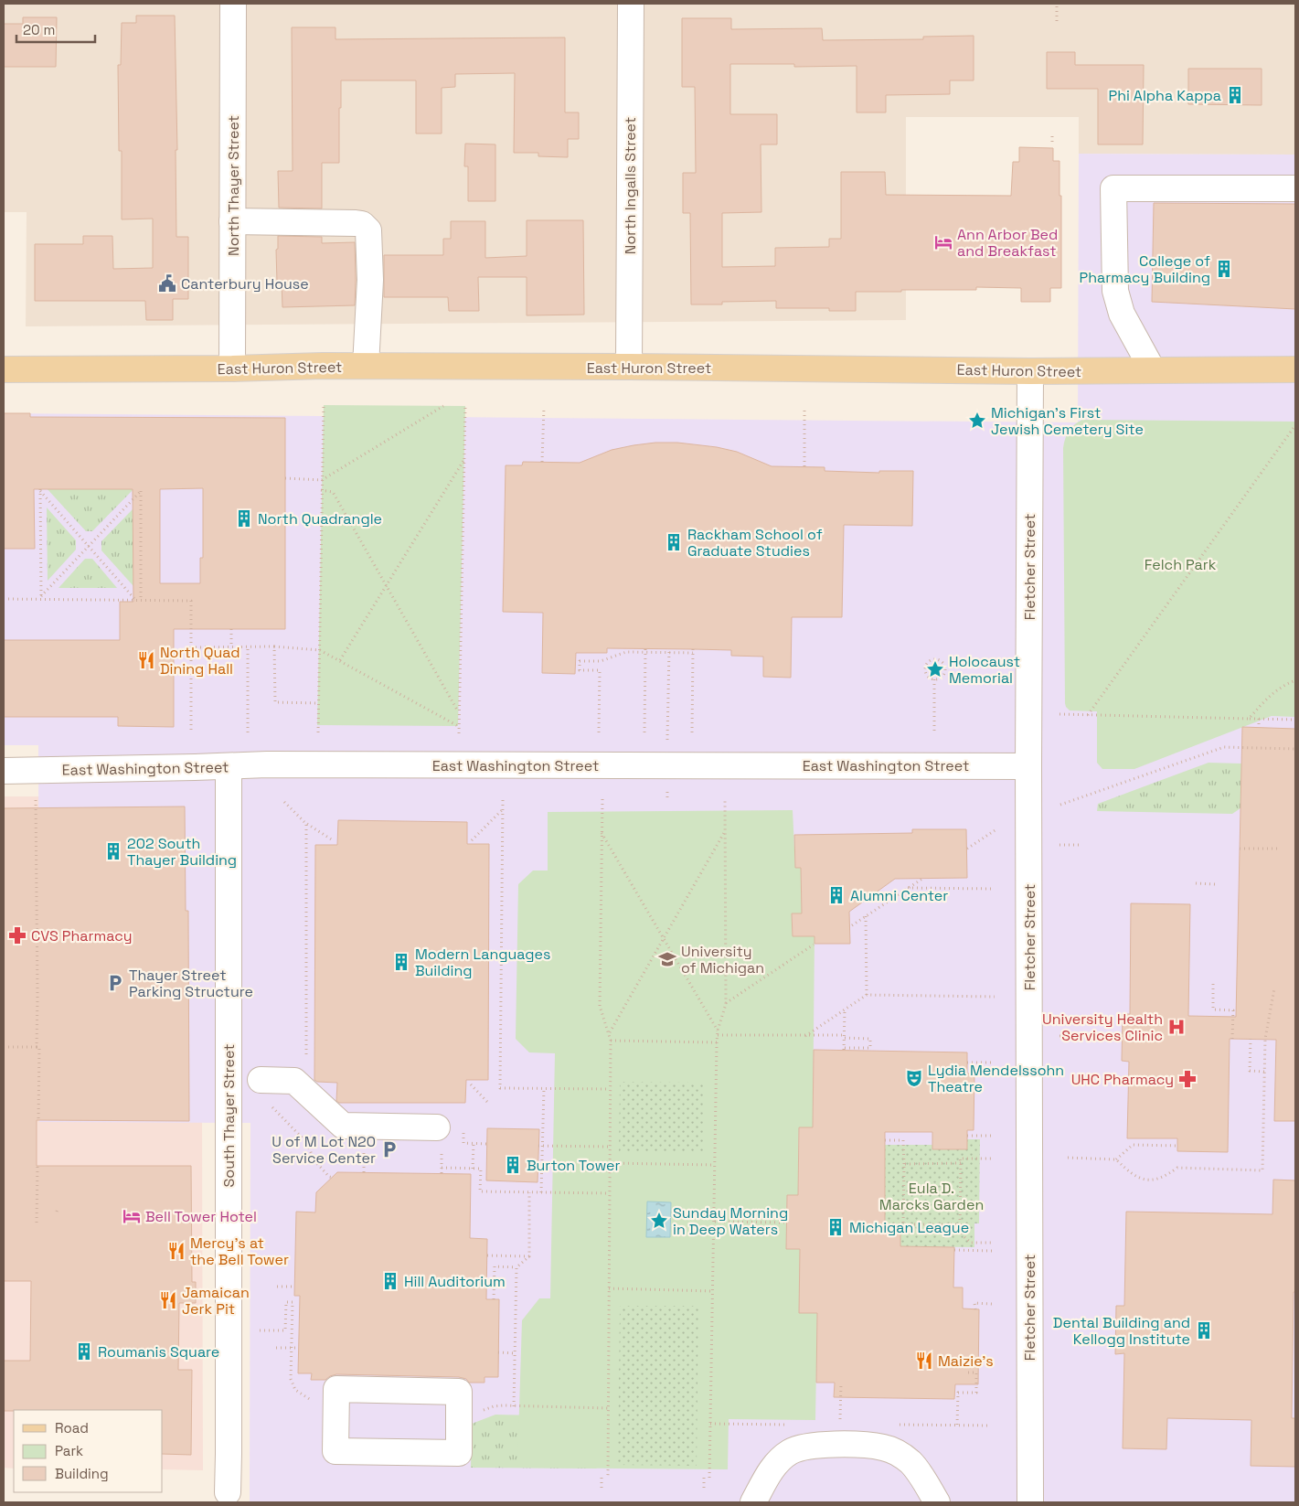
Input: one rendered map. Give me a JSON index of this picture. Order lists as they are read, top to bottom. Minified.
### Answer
{"streets":{"main road":["East Huron Street"],"street":["North Thayer Street","North Ingalls Street","Fletcher Street","East Washington Street","South Thayer Street"]},"crossings":[["North Thayer Street","East Huron Street"],["North Ingalls Street","East Huron Street"],["East Huron Street","Fletcher Street"],["Fletcher Street","East Washington Street"],["East Washington Street","South Thayer Street"]],"parks":["Felch Park","Eula D. Marcks Garden"],"places":{"building":["Phi Alpha Kappa","College of Pharmacy Building","North Quadrangle","Rackham School of Graduate Studies","202 South Thayer Building","Alumni Center","Modern Languages Building","Burton Tower","Michigan League","Hill Auditorium","Dental Building and Kellogg Institute","Roumanis Square"],"hotel":["Ann Arbor Bed and Breakfast","Bell Tower Hotel"],"public building":["Canterbury House"],"place":["Michigan's First Jewish Cemetery Site","Holocaust Memorial","Sunday Morning in Deep Waters"],"restaurant":["North Quad Dining Hall","Mercy's at the Bell Tower","Jamaican Jerk Pit","Maizie's"],"pharmacy":["CVS Pharmacy","UHC Pharmacy"],"school or university":["University of Michigan"],"parking":["Thayer Street Parking Structure","U of M Lot N20 Service Center"],"hospital":["University Health Services Clinic"],"theatre":["Lydia Mendelssohn Theatre"]},"legend":["Road","Park","Building"],"scale_bar":"20 m"}
